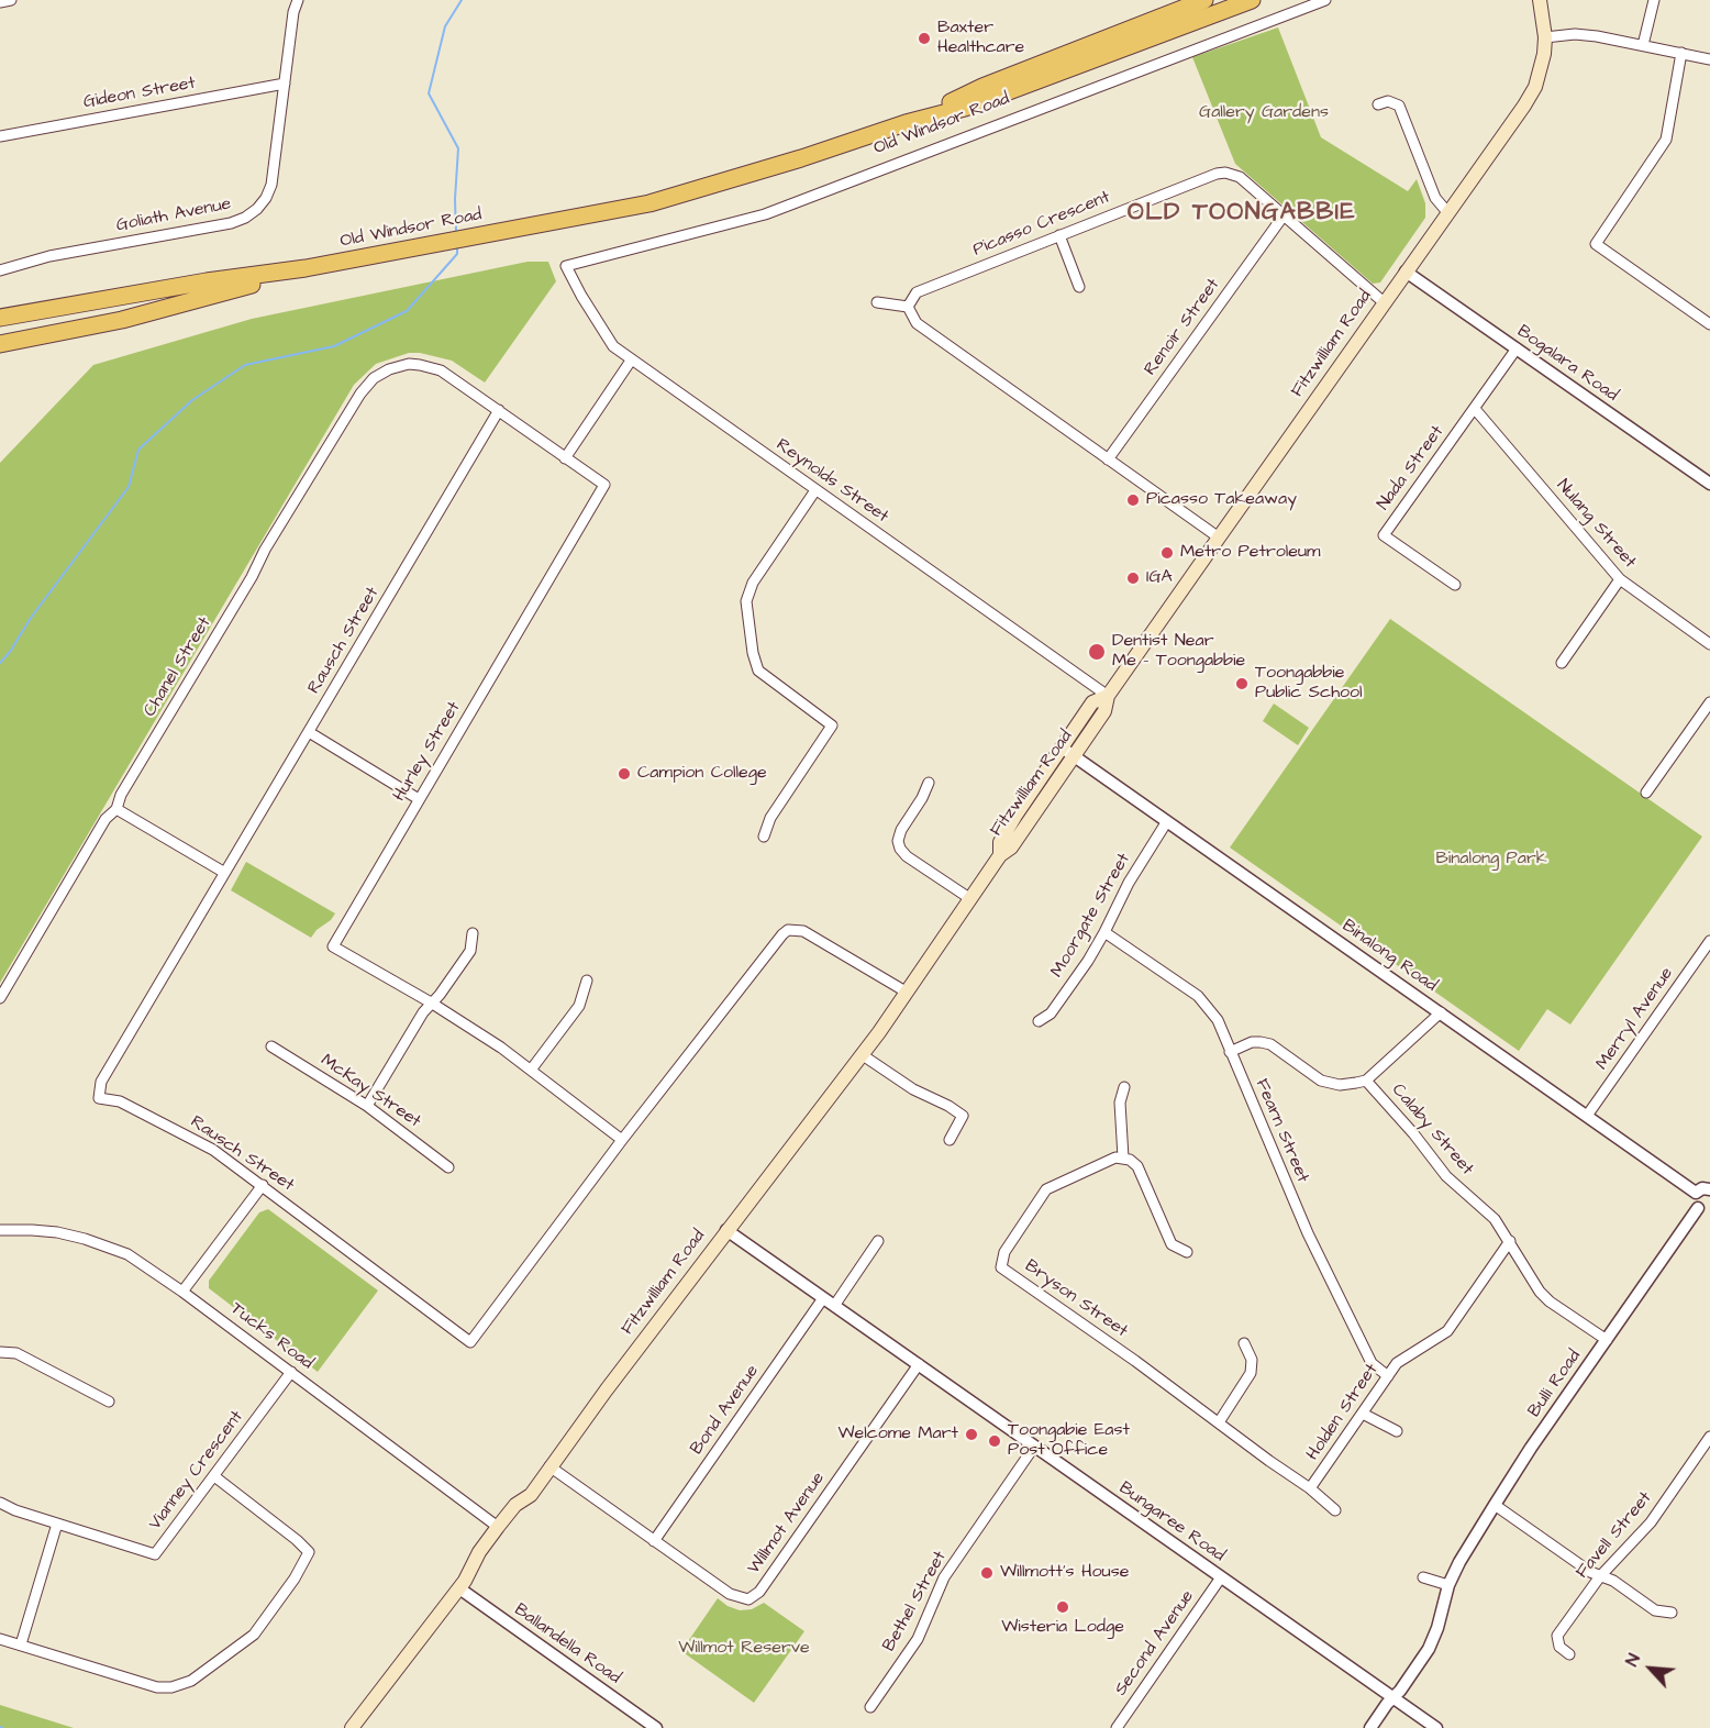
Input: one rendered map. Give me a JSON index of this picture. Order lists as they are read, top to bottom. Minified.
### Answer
{"streets":{"highway":["Old Windsor Road"],"main road":["Fitzwilliam Road"],"street":["Gideon Street","Goliath Avenue","Picasso Crescent","Renoir Street","Bogalara Road","Nada Street","Reynolds Street","Nulang Street","Rausch Street","Chanel Street","Hurley Street","Moorgate Street","Binalong Road","Merryl Avenue","McKay Street","Calaby Street","Fearn Street","Bryson Street","Tucks Road","Bulli Road","Bond Avenue","Holden Street","Vianney Crescent","Bungaree Road","Willmot Avenue","Favell Street","Bethel Street","Second Avenue","Ballandella Road"]},"crossings":[["Gideon Street","Goliath Avenue"],["Old Windsor Road","Reynolds Street"],["Picasso Crescent","Renoir Street"],["Picasso Crescent","Fitzwilliam Road"],["Fitzwilliam Road","Bogalara Road"],["Fitzwilliam Road","Reynolds Street"],["Fitzwilliam Road","Rausch Street"],["Fitzwilliam Road","Binalong Road"],["Fitzwilliam Road","Tucks Road"],["Fitzwilliam Road","Bungaree Road"],["Fitzwilliam Road","Willmot Avenue"],["Fitzwilliam Road","Ballandella Road"],["Bogalara Road","Nada Street"],["Nada Street","Nulang Street"],["Rausch Street","Hurley Street"],["Chanel Street","Hurley Street"],["Moorgate Street","Binalong Road"],["Moorgate Street","Fearn Street"],["Binalong Road","Merryl Avenue"],["Calaby Street","Bulli Road"],["Calaby Street","Holden Street"],["Fearn Street","Holden Street"],["Bryson Street","Holden Street"],["Tucks Road","Vianney Crescent"],["Bulli Road","Bungaree Road"],["Bond Avenue","Bungaree Road"],["Bond Avenue","Willmot Avenue"],["Bungaree Road","Willmot Avenue"],["Bungaree Road","Bethel Street"],["Bungaree Road","Second Avenue"]],"districts":["OLD TOONGABBIE"],"parks":["Gallery Gardens","Binalong Park","Willmot Reserve"],"places":["Baxter Healthcare","Picasso Takeaway","Metro Petroleum","IGA","Dentist Near Me - Toongabbie","Toongabbie Public School","Campion College","Welcome Mart","Toongabie East Post Office","Willmott's House","Wisteria Lodge"],"north":"top left"}
